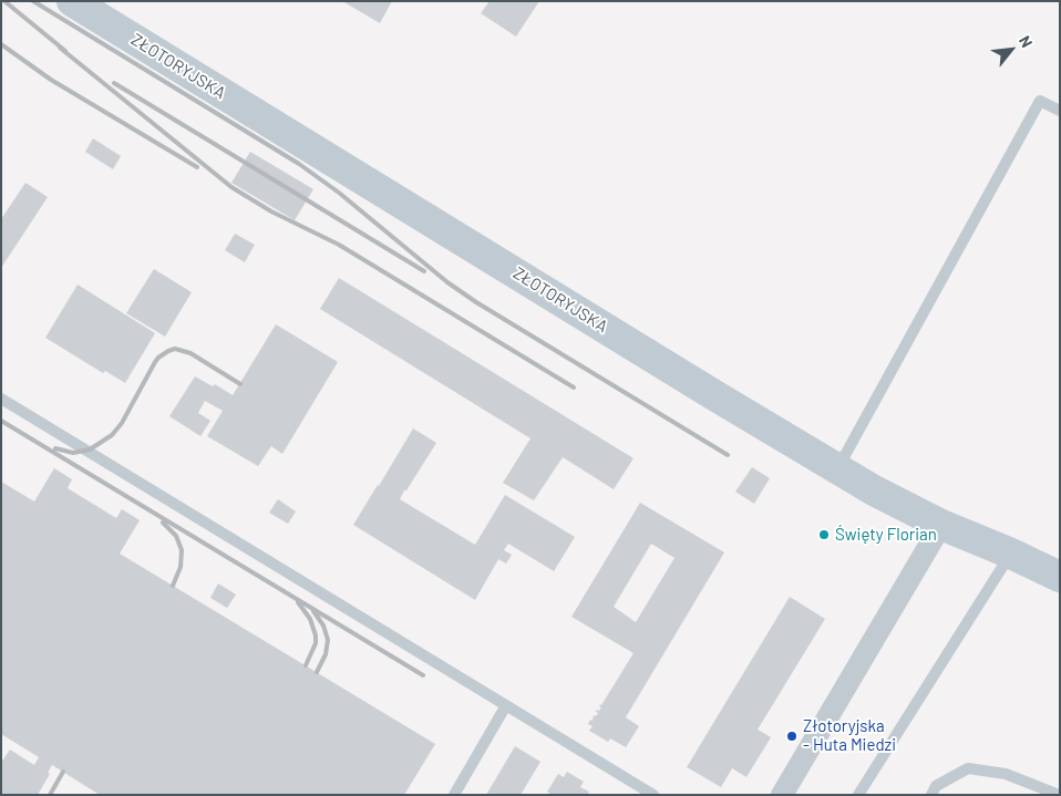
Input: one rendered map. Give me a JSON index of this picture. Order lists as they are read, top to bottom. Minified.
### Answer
{"streets":{"main road":["ZŁOTORYJSKA"]},"places":["Święty Florian","Złotoryjska - Huta Miedzi"],"north":"top right"}
